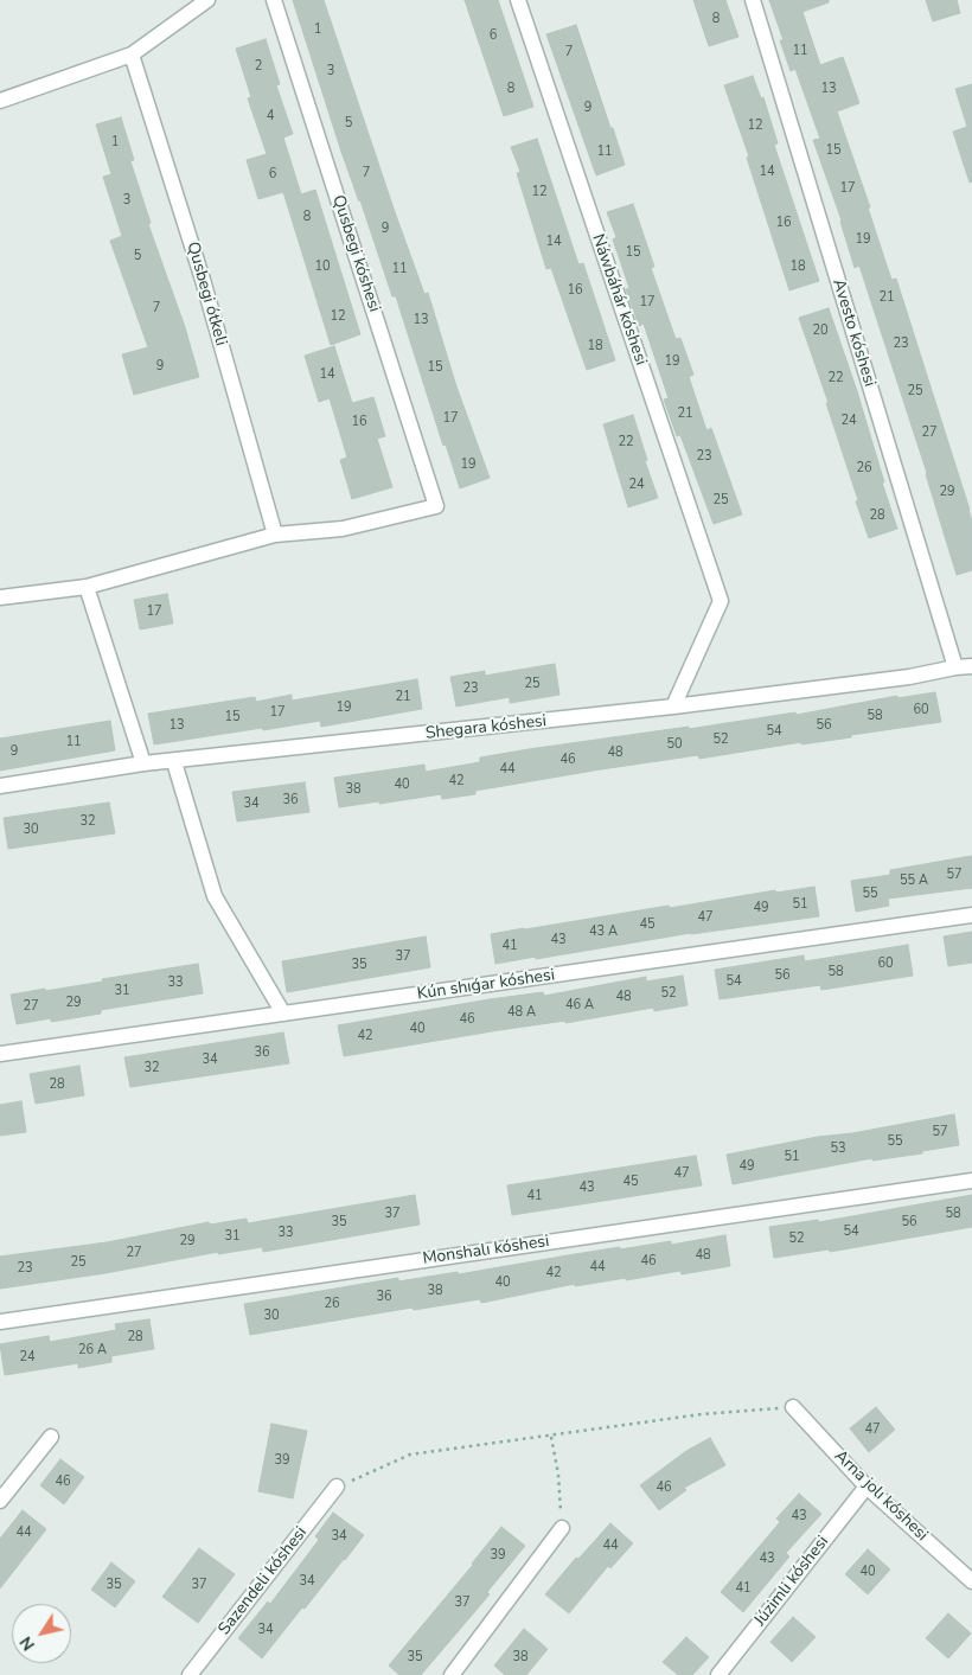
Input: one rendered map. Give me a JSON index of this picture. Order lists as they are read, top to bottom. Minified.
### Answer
{"streets":{"street":["Qusbegi kóshesi","Qusbegi ótkeli","Náwbáhár kóshesi","Avesto kóshesi","Shegara kóshesi","Kún shıǵar kóshesi","Monshalı kóshesi","Arna jolı kóshesi","Sazendeli kóshesi","Júzimli kóshesi"]},"crossings":[["Qusbegi kóshesi","Qusbegi ótkeli"],["Náwbáhár kóshesi","Shegara kóshesi"],["Avesto kóshesi","Shegara kóshesi"],["Arna jolı kóshesi","Júzimli kóshesi"]],"house_numbers":["8","1","6","11","7","2","3","8","13","9","4","5","12","1","15","11","14","7","6","17","12","3","8","16","9","19","14","15","5","10","18","11","16","21","17","7","12","13","20","23","18","19","9","15","14","22","25","21","17","24","16","27","22","23","19","26","24","29","25","28","17","25","23","21","19","60","17","58","15","13","56","54","52","11","50","9","48","46","44","42","40","38","36","34","32","30","57","55 А","55","51","49","47","45","43 А","43","41","37","60","35","58","56","54","33","31","52","48","29","46 А","27","48 А","46","40","42","36","34","32","28","57","55","53","51","49","47","45","43","41","37","58","35","56","54","33","31","52","29","27","48","46","25","44","23","42","40","38","36","26","30","28","26 А","24","47","39","46","46","43","44","34","44","39","43","40","34","35","37","41","37","34","35","38"],"north":"bottom left"}
